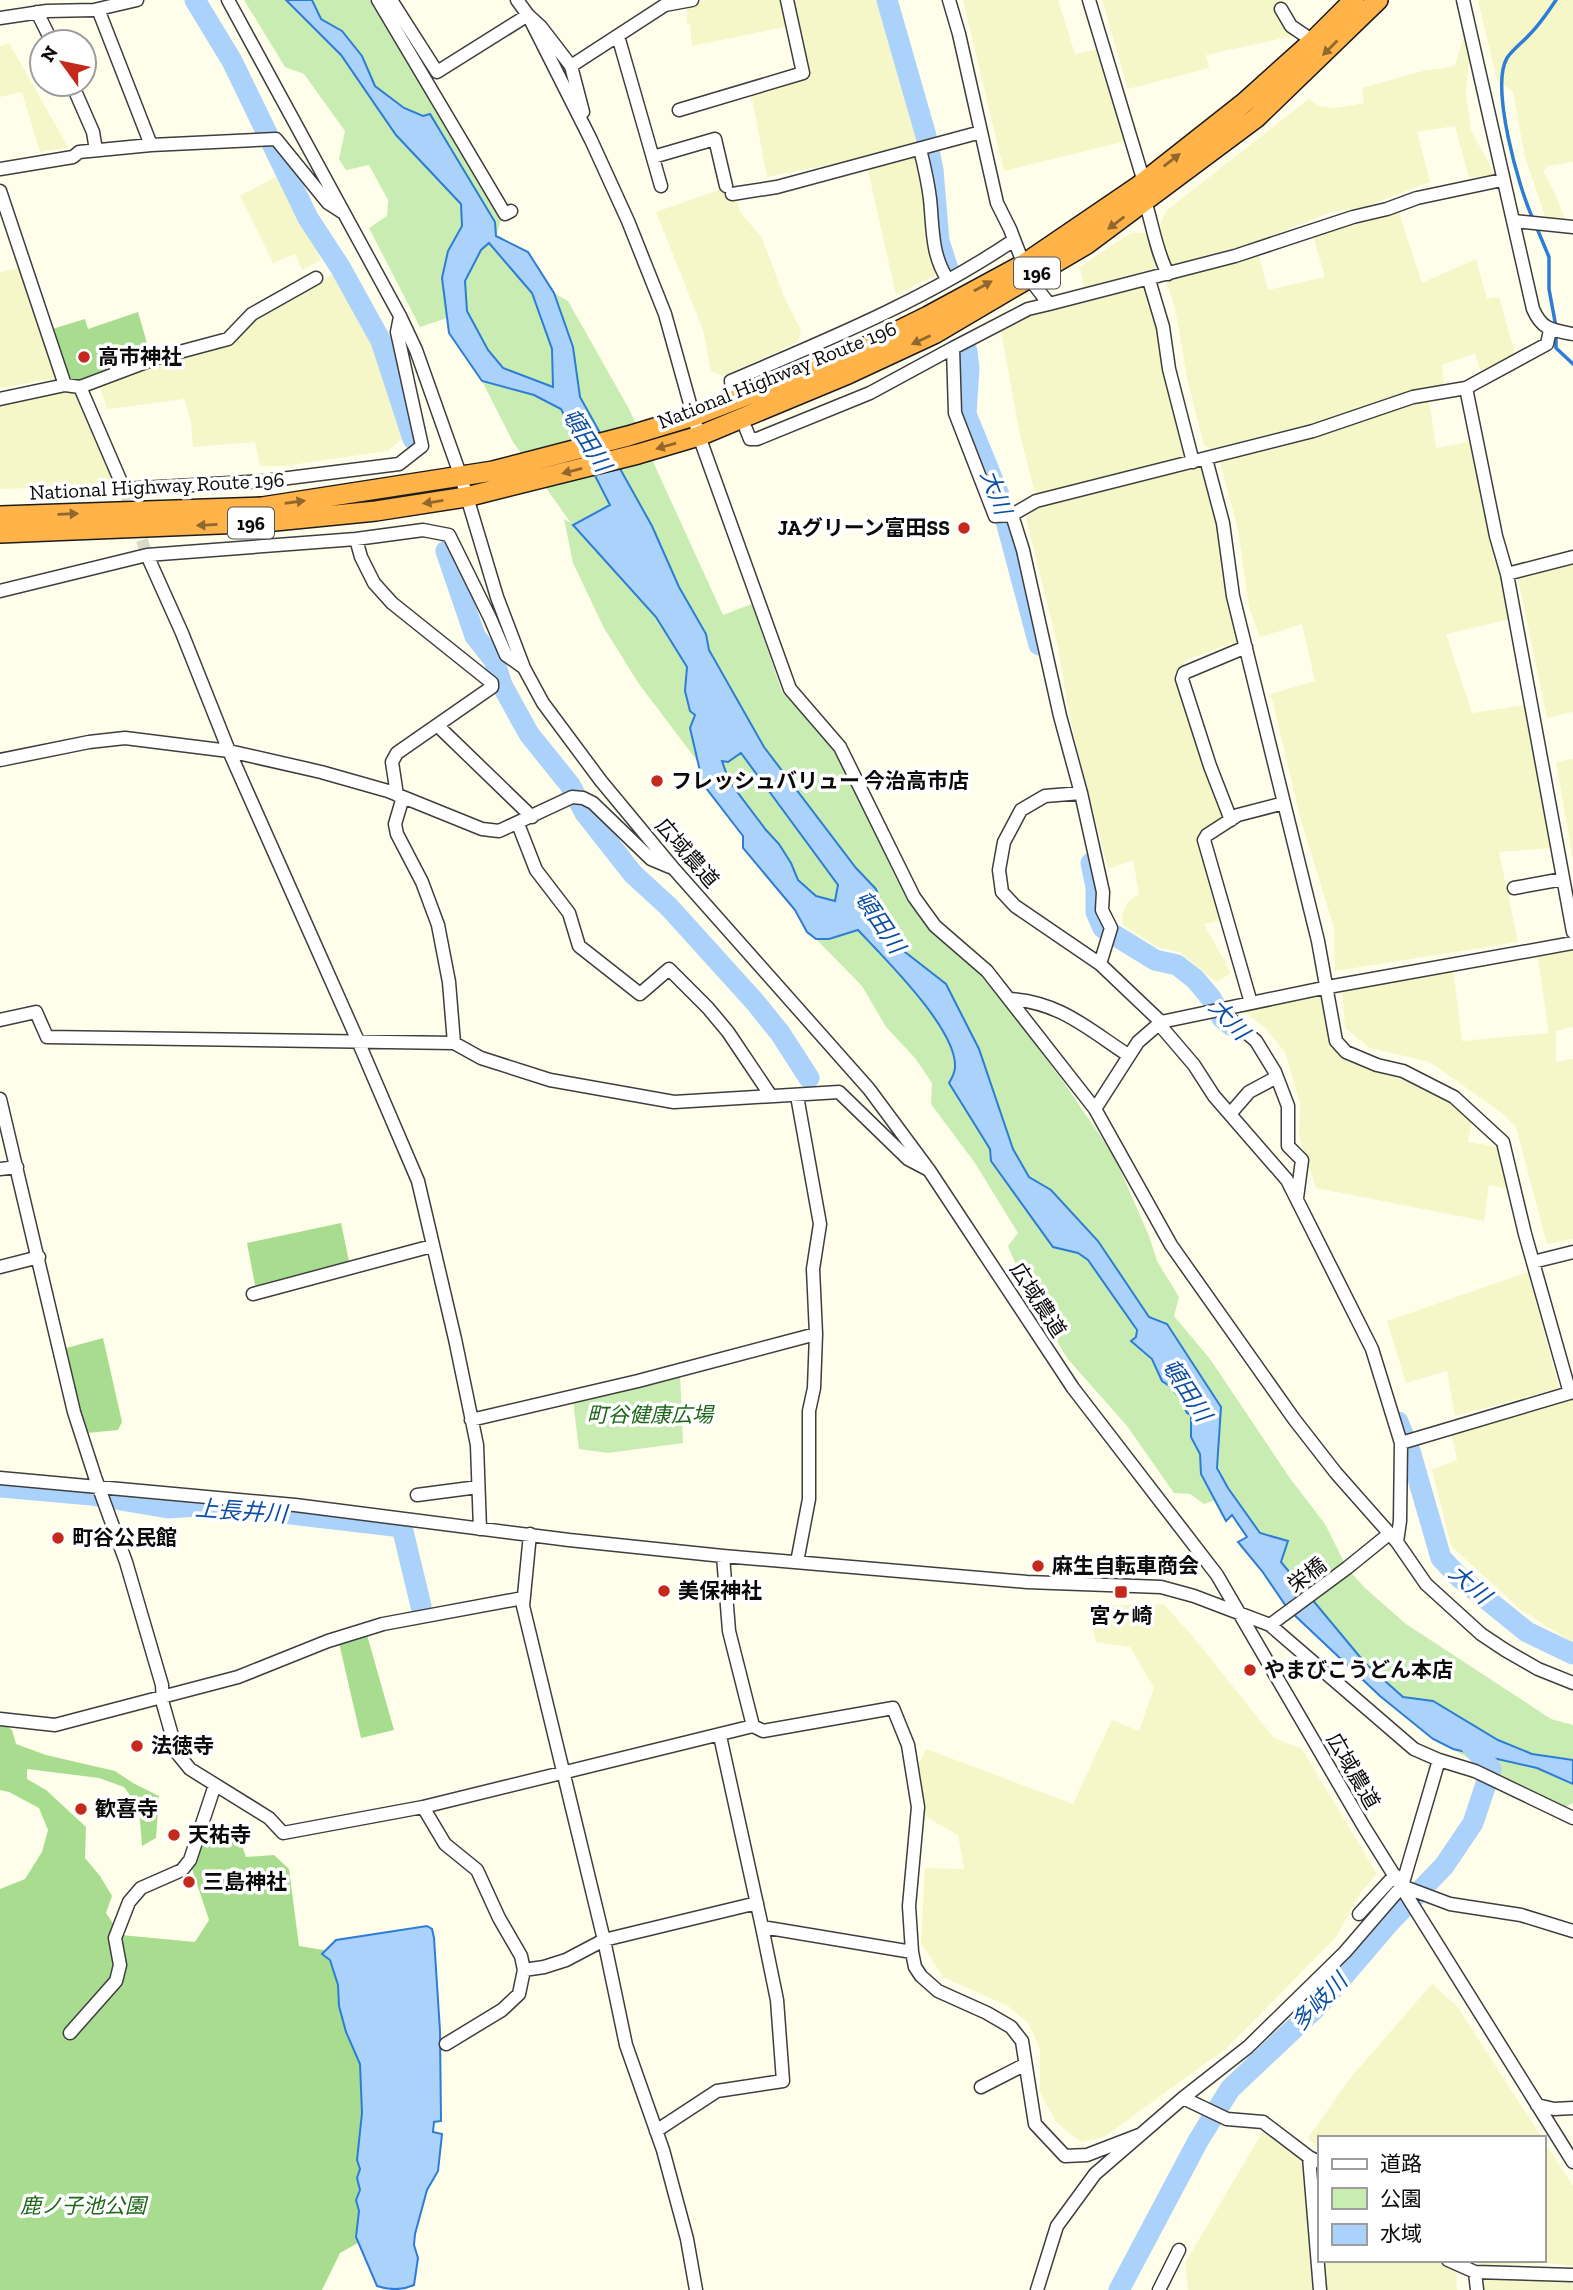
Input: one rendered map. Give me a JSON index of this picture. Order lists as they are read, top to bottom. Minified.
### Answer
{"streets":{"highway":["196","National Highway Route 196"],"street":["広域農道","栄橋"]},"crossings":[["National Highway Route 196","広域農道"]],"water":["頓田川","大川","上長井川","多岐川"],"parks":["町谷健康広場","鹿ノ子池公園"],"places":{"other":["高市神社","JAグリーン富田SS","フレッシュバリュー 今治高市店","町谷公民館","麻生自転車商会","美保神社","やまびこうどん本店","法徳寺","歓喜寺","天祐寺","三島神社"],"transit":["宮ヶ崎"]},"legend":["道路","公園","水域"],"north":"top left"}
